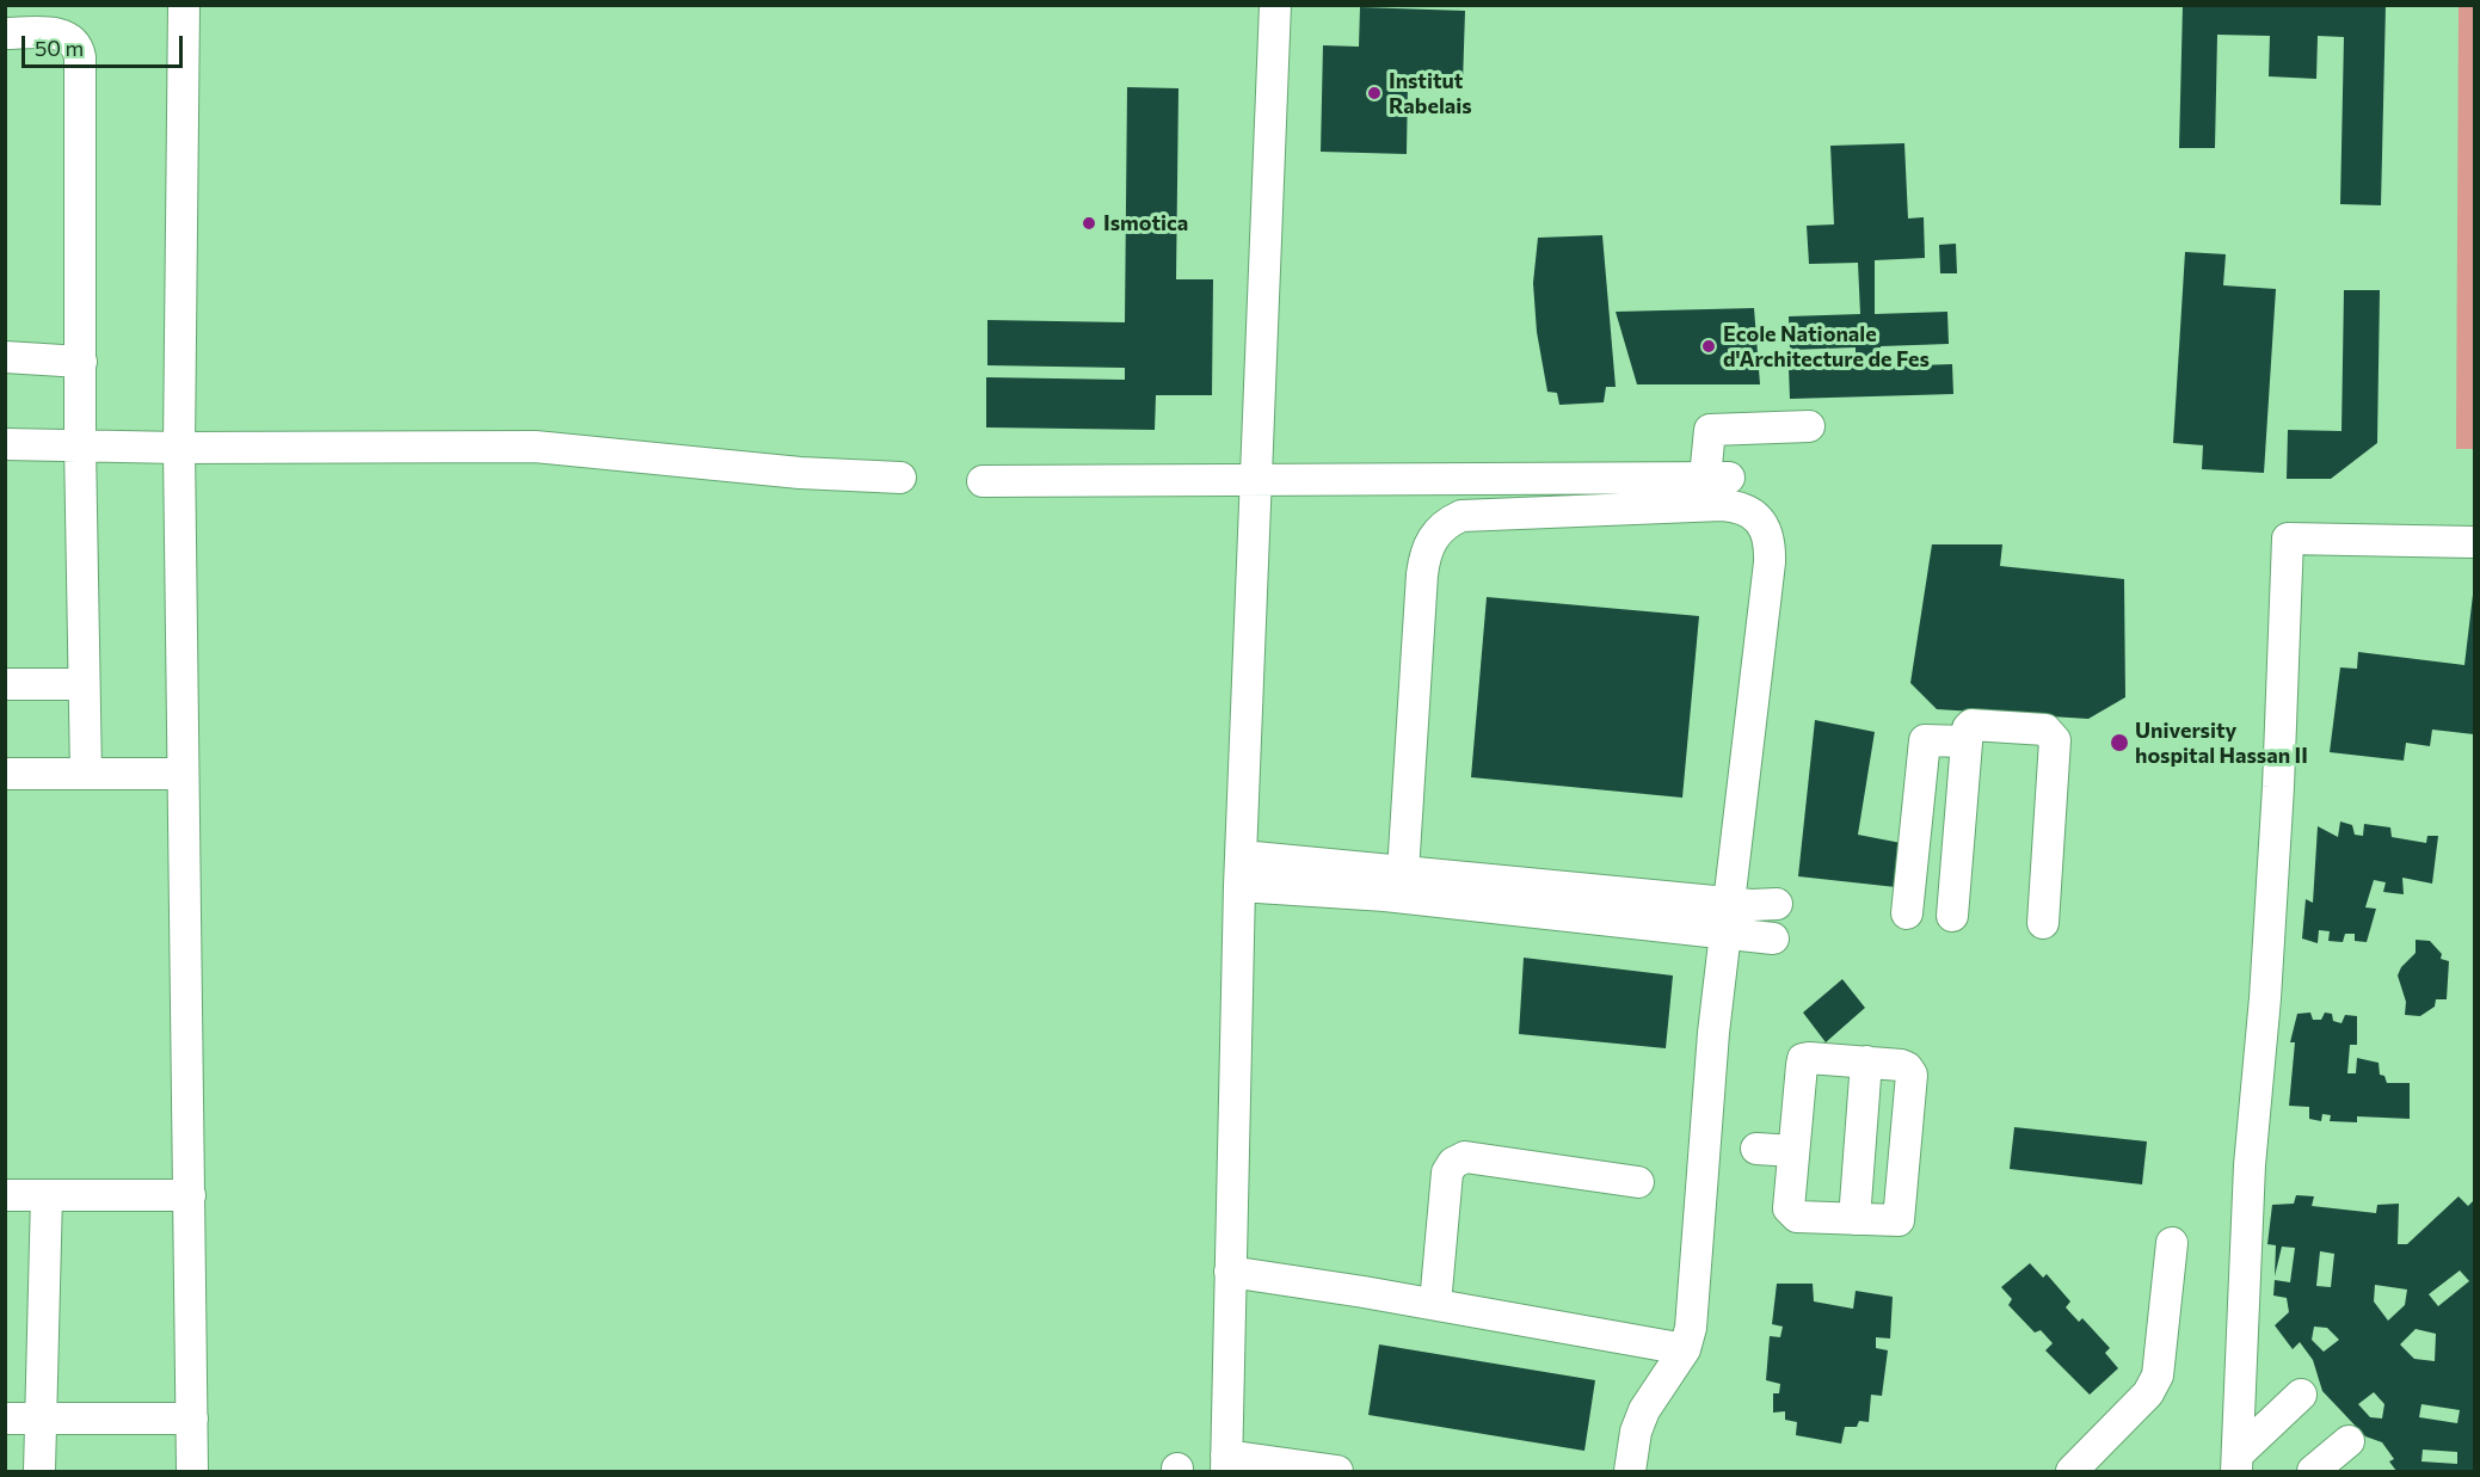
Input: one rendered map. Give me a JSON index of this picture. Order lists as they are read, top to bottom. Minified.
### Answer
{"places":["Institut Rabelais","Ismotica","Ecole Nationale d'Architecture de Fes","University hospital Hassan II"],"scale_bar":"50 m"}
